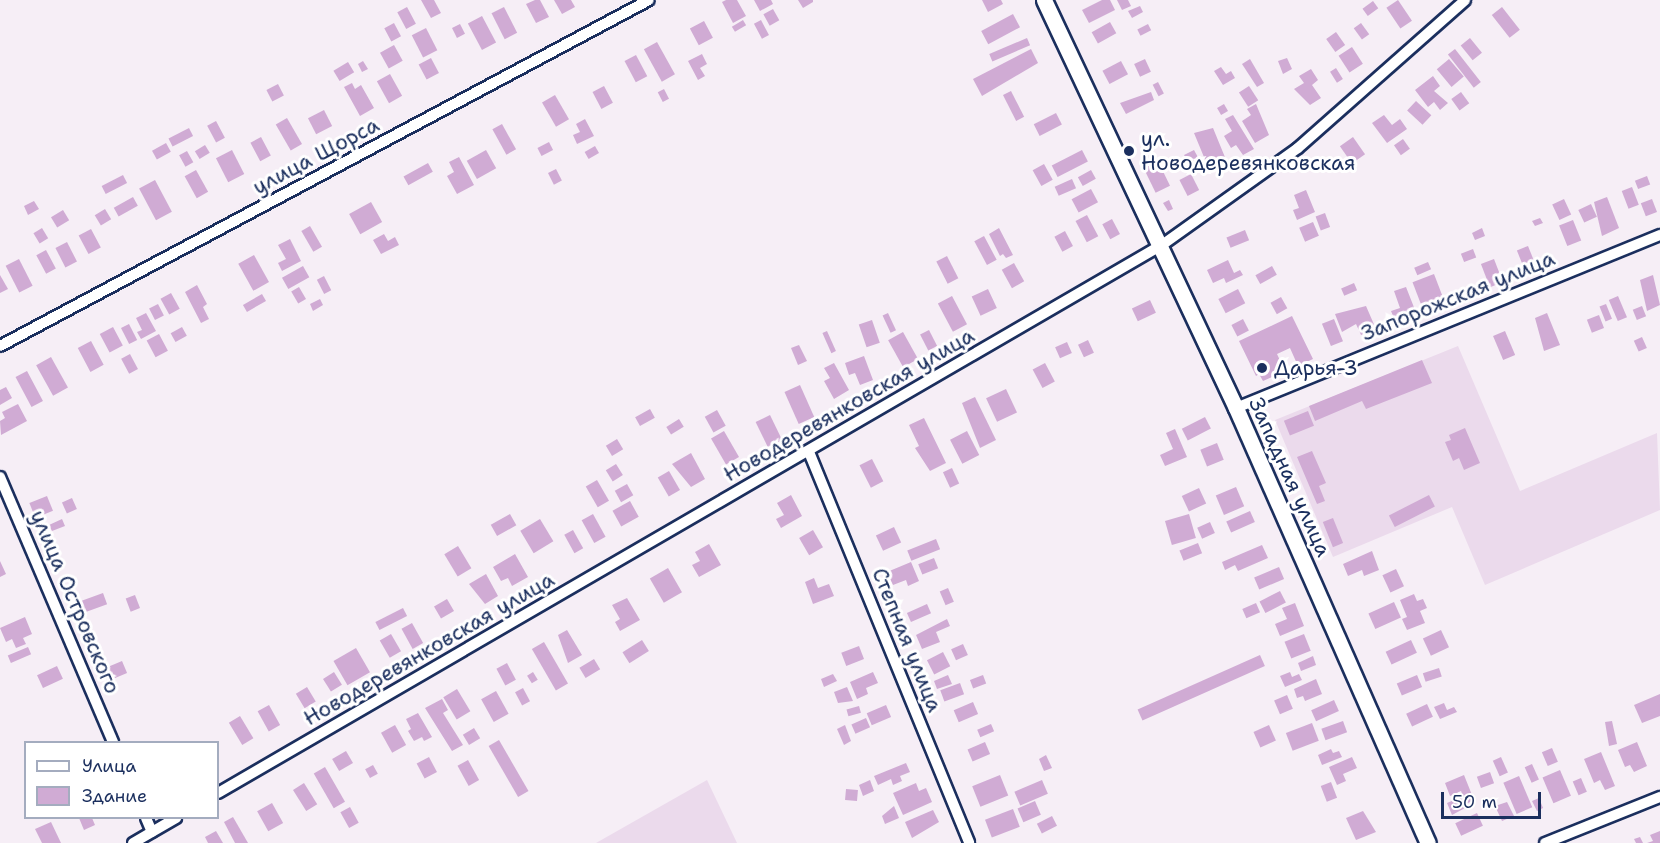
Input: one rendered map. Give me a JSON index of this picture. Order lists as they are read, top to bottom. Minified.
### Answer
{"streets":{"main road":["Западная улица"],"street":["улица Щорса","Запорожская улица","Новодеревянковская улица","улица Островского","Степная улица"]},"crossings":[["Запорожская улица","Западная улица"],["Новодеревянковская улица","Западная улица"],["Новодеревянковская улица","Степная улица"]],"places":["ул. Новодеревянковская","Дарья-3"],"legend":["Улица","Здание"],"scale_bar":"50 m"}
